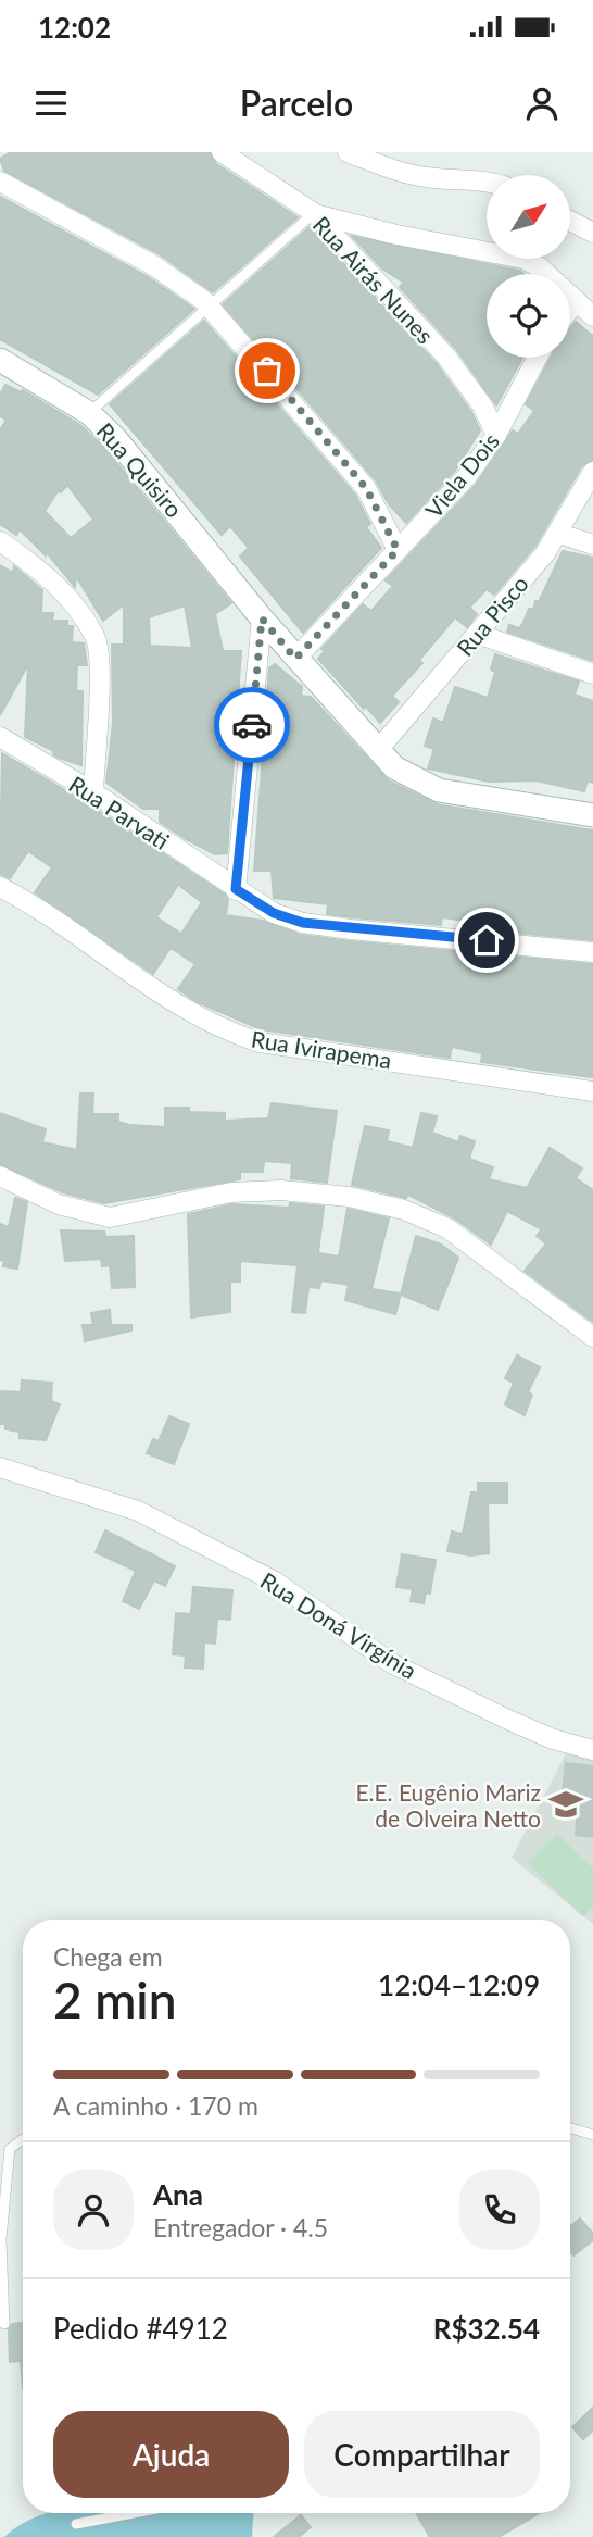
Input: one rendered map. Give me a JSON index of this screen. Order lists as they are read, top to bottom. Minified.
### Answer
{"streets":{"street":["Rua Airás Nunes","Rua Quisiro","Viela Dois","Rua Pisco","Rua Parvati","Rua Ivirapema","Rua Doná Virgínia"]},"crossings":[["Rua Airás Nunes","Viela Dois"],["Rua Quisiro","Viela Dois"],["Rua Quisiro","Rua Pisco"]],"places":{"school or university":["E.E. Eugênio Mariz de Olveira Netto"]},"north":"top right","page":{"status":"12:02","header":"Parcelo","heading":["2 min","Chega em","12:04–12:09"],"panel":["Ana","Entregador · 4.5","Pedido #4912","R$32.54"],"bar":"A caminho · 170 m","buttons":["Ajuda","Compartilhar"]}}
